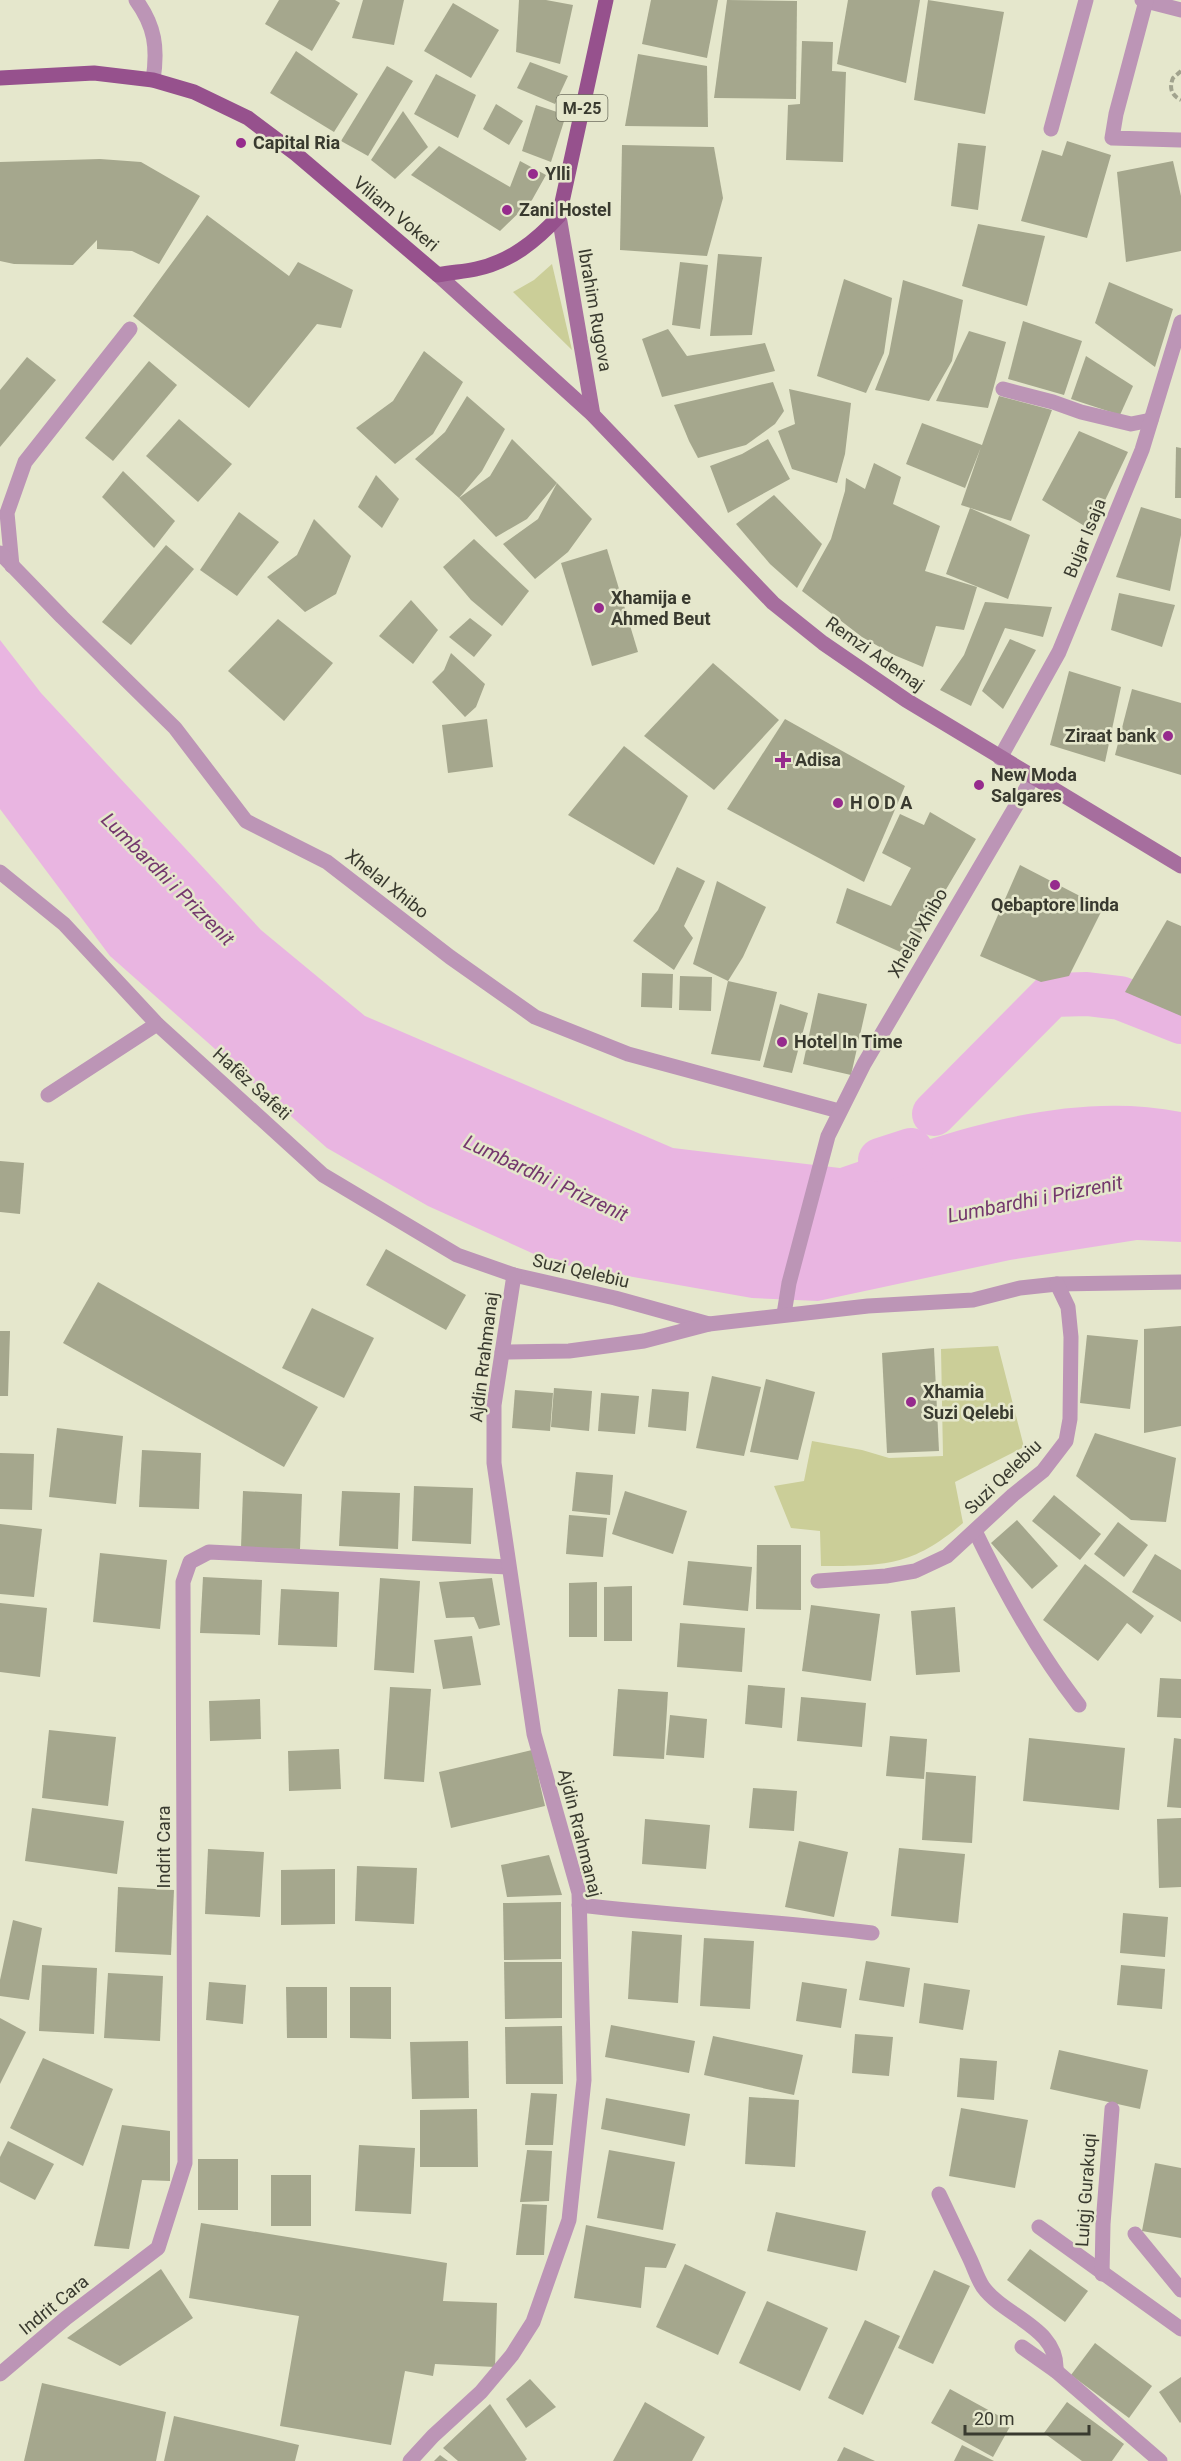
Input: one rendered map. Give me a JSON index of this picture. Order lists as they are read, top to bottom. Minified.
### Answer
{"streets":{"main road":["M-25","Viliam Vokeri","Ibrahim Rugova","Remzi Ademaj"],"street":["Bujar Isaja","Xhelal Xhibo","Hafëz Safeti","Suzi Qelebiu","Ajdin Rrahmanaj","Indrit Cara","Luigj Gurakuqi"]},"crossings":[["Viliam Vokeri","Ibrahim Rugova"],["Viliam Vokeri","Remzi Ademaj"],["Ibrahim Rugova","Remzi Ademaj"],["Bujar Isaja","Remzi Ademaj"],["Remzi Ademaj","Xhelal Xhibo"],["Xhelal Xhibo","Suzi Qelebiu"],["Hafëz Safeti","Suzi Qelebiu"],["Hafëz Safeti","Ajdin Rrahmanaj"],["Suzi Qelebiu","Ajdin Rrahmanaj"],["Ajdin Rrahmanaj","Indrit Cara"]],"water":["Lumbardhi i Prizrenit"],"places":{"other":["Capital Ria","Ylli","Zani Hostel","Xhamija e Ahmed Beut","Ziraat bank","New Moda Salgares","H O D A","Qebaptore linda","Hotel In Time","Xhamia Suzi Qelebi"],"health":["Adisa"]},"scale_bar":"20 m"}
